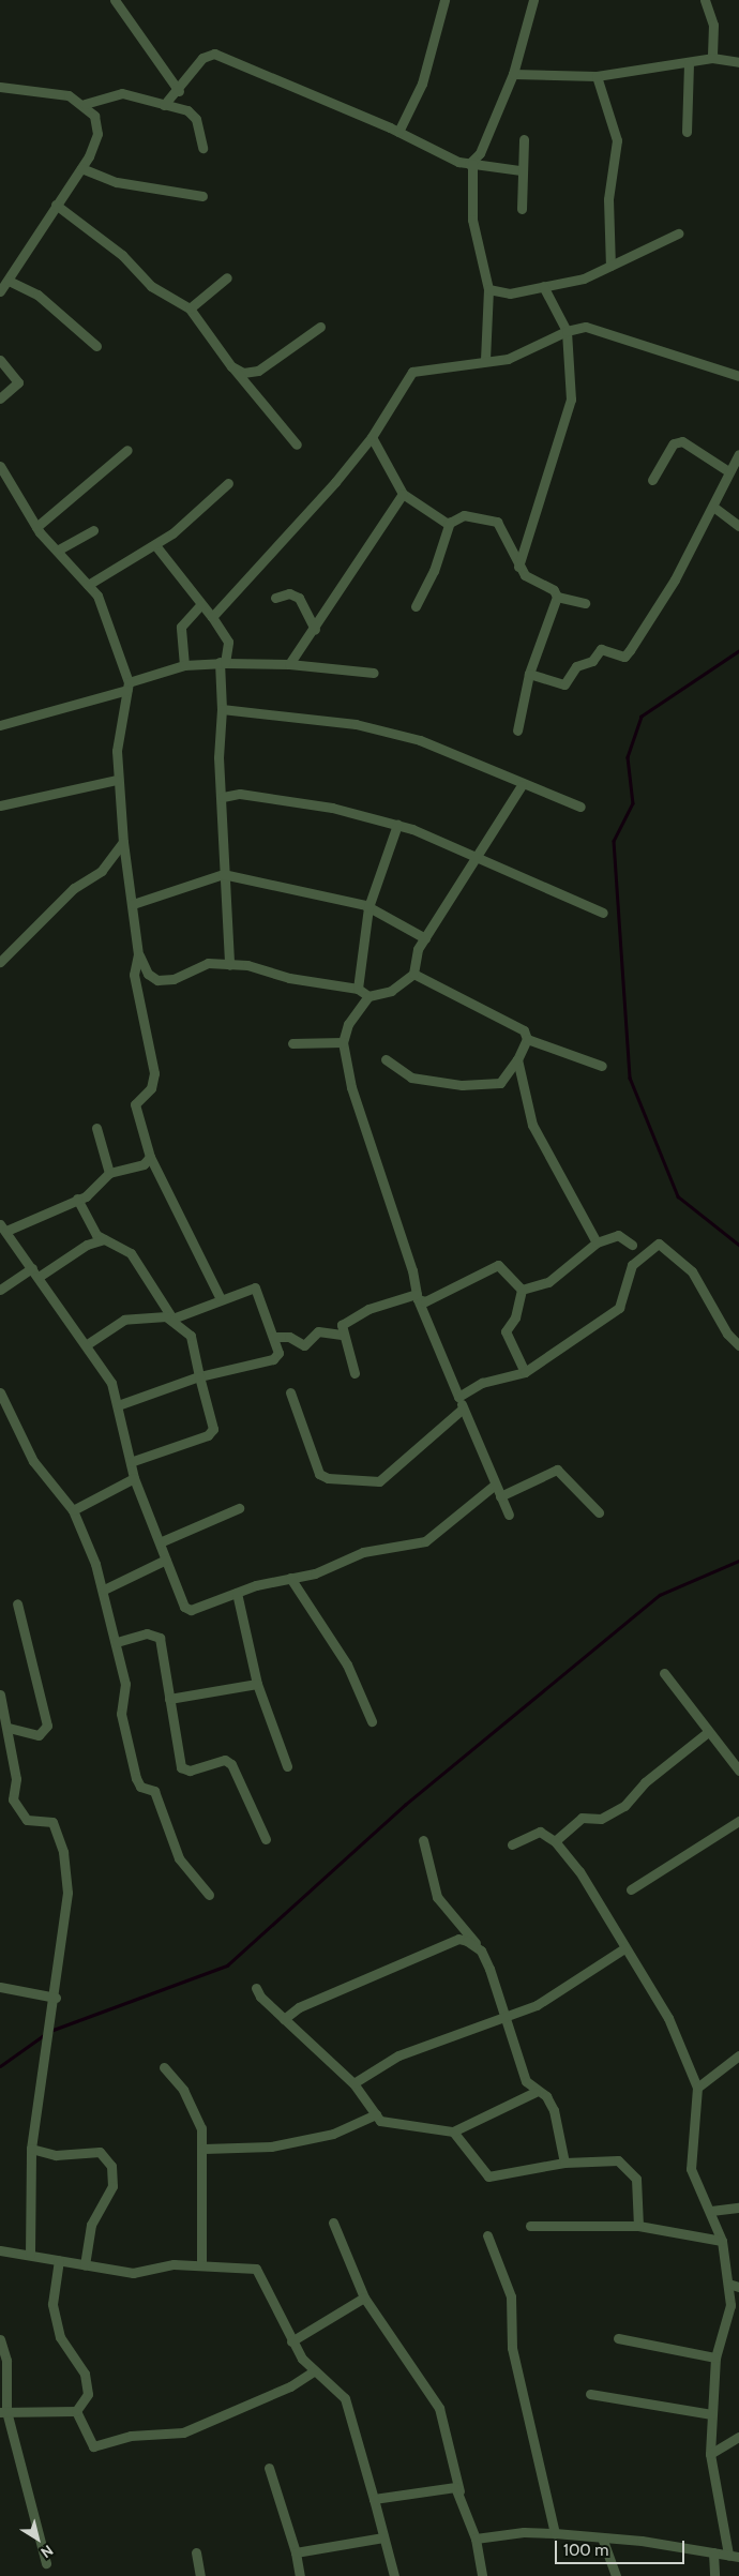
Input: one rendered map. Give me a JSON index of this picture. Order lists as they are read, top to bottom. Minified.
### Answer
{"scale_bar":"100 m","north":"bottom right"}
